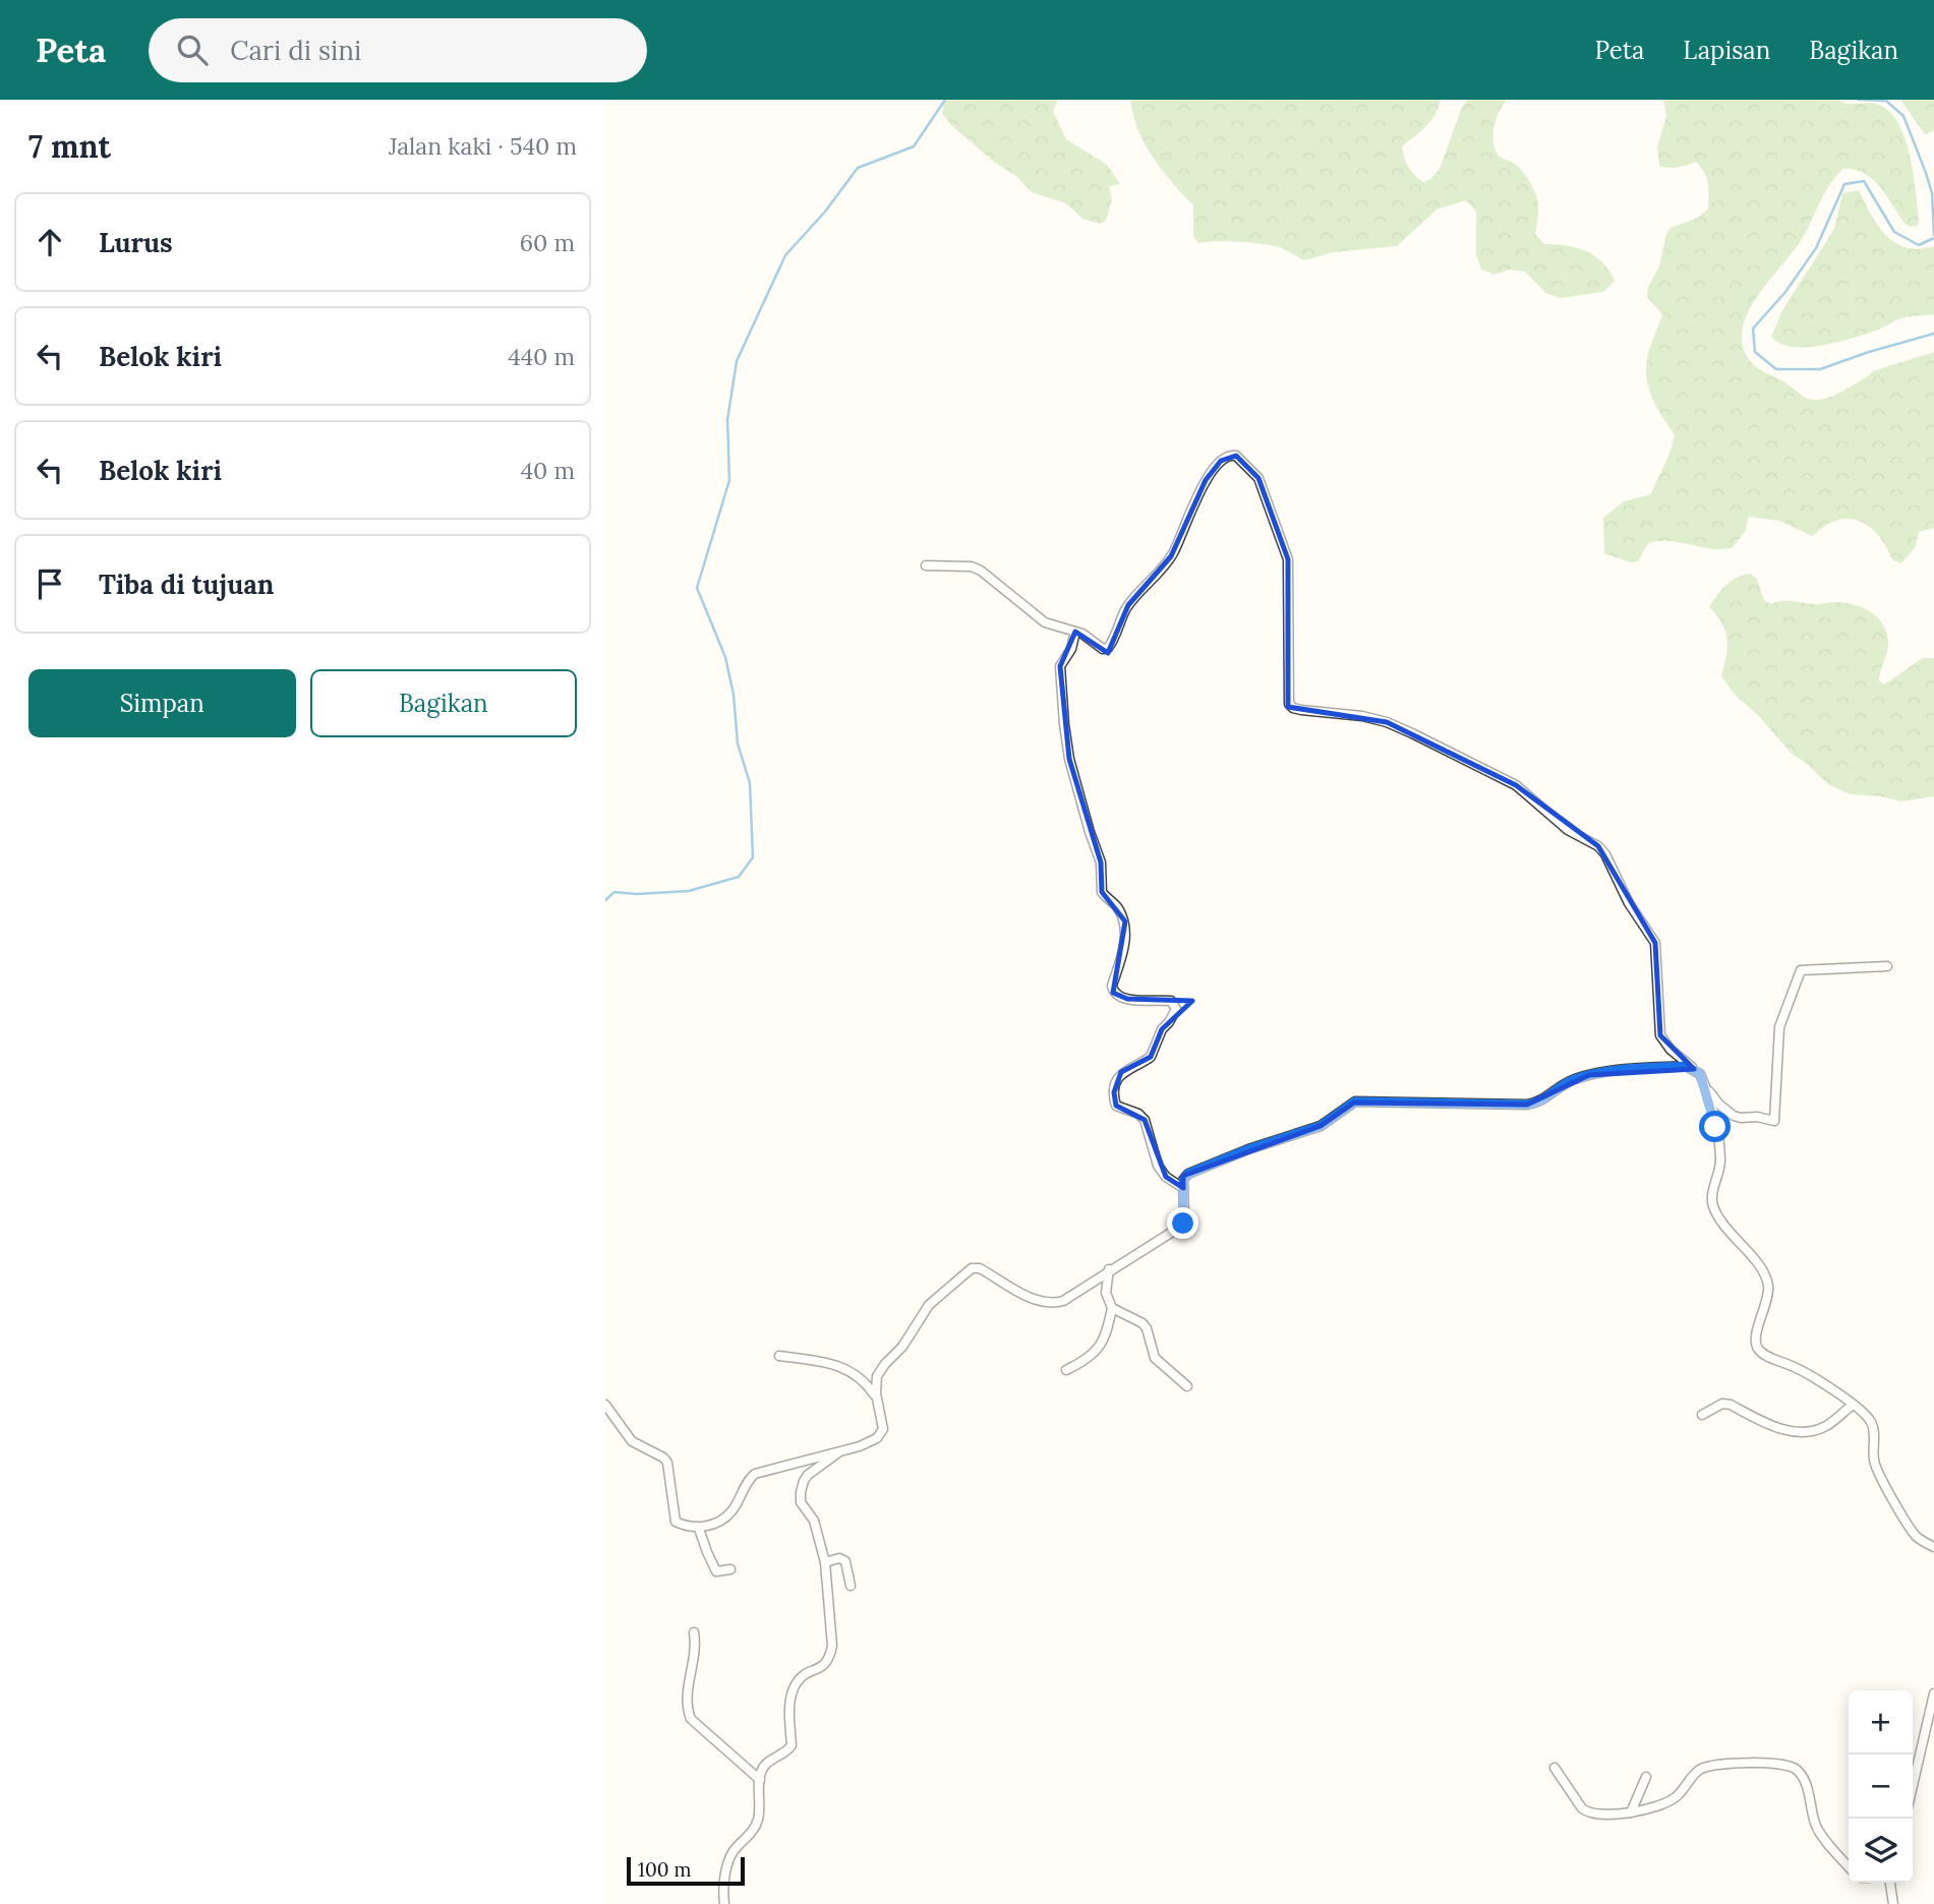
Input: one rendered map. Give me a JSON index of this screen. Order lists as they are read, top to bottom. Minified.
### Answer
{"scale_bar":"100 m","page":{"header":"Peta","search":"Cari di sini","nav":["Peta","Lapisan","Bagikan"],"heading":["7 mnt","Jalan kaki · 540 m"],"list":[["Lurus","60 m"],["Belok kiri","440 m"],["Belok kiri","40 m"],"Tiba di tujuan"],"buttons":["Simpan","Bagikan"],"map_buttons":["+","−"],"scale":"100 m"}}
